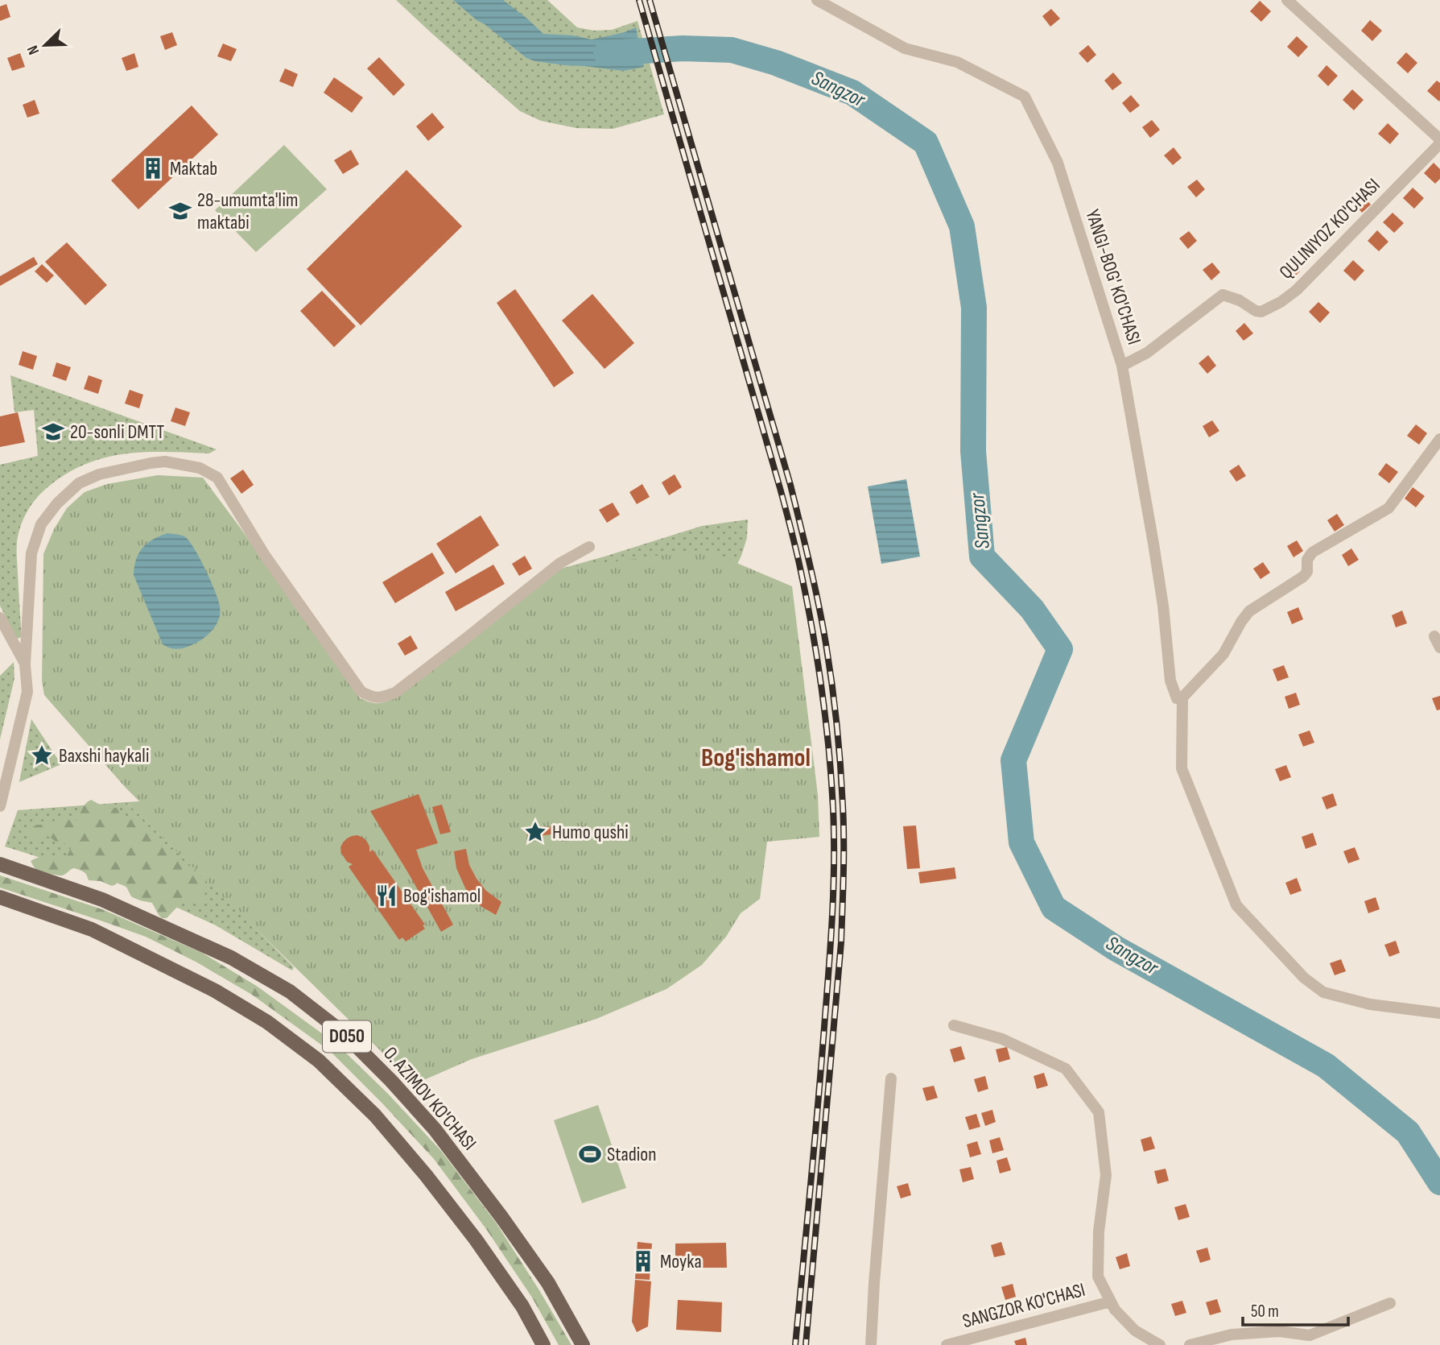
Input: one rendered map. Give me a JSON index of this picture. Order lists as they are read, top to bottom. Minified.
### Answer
{"streets":{"main road":["D050","O. AZIMOV KO'CHASI"],"street":["QULINIYOZ KO'CHASI","YANGI-BOG' KO'CHASI","SANGZOR KO'CHASI"]},"crossings":[["QULINIYOZ KO'CHASI","YANGI-BOG' KO'CHASI"]],"districts":["Bog'ishamol"],"water":["Sangzor"],"places":{"building":["Maktab","Moyka"],"school or university":["28-umumta'lim maktabi","20-sonli DMTT"],"place":["Baxshi haykali","Humo qushi"],"restaurant":["Bog'ishamol"],"sports":["Stadion"]},"scale_bar":"50 m","north":"bottom left"}
